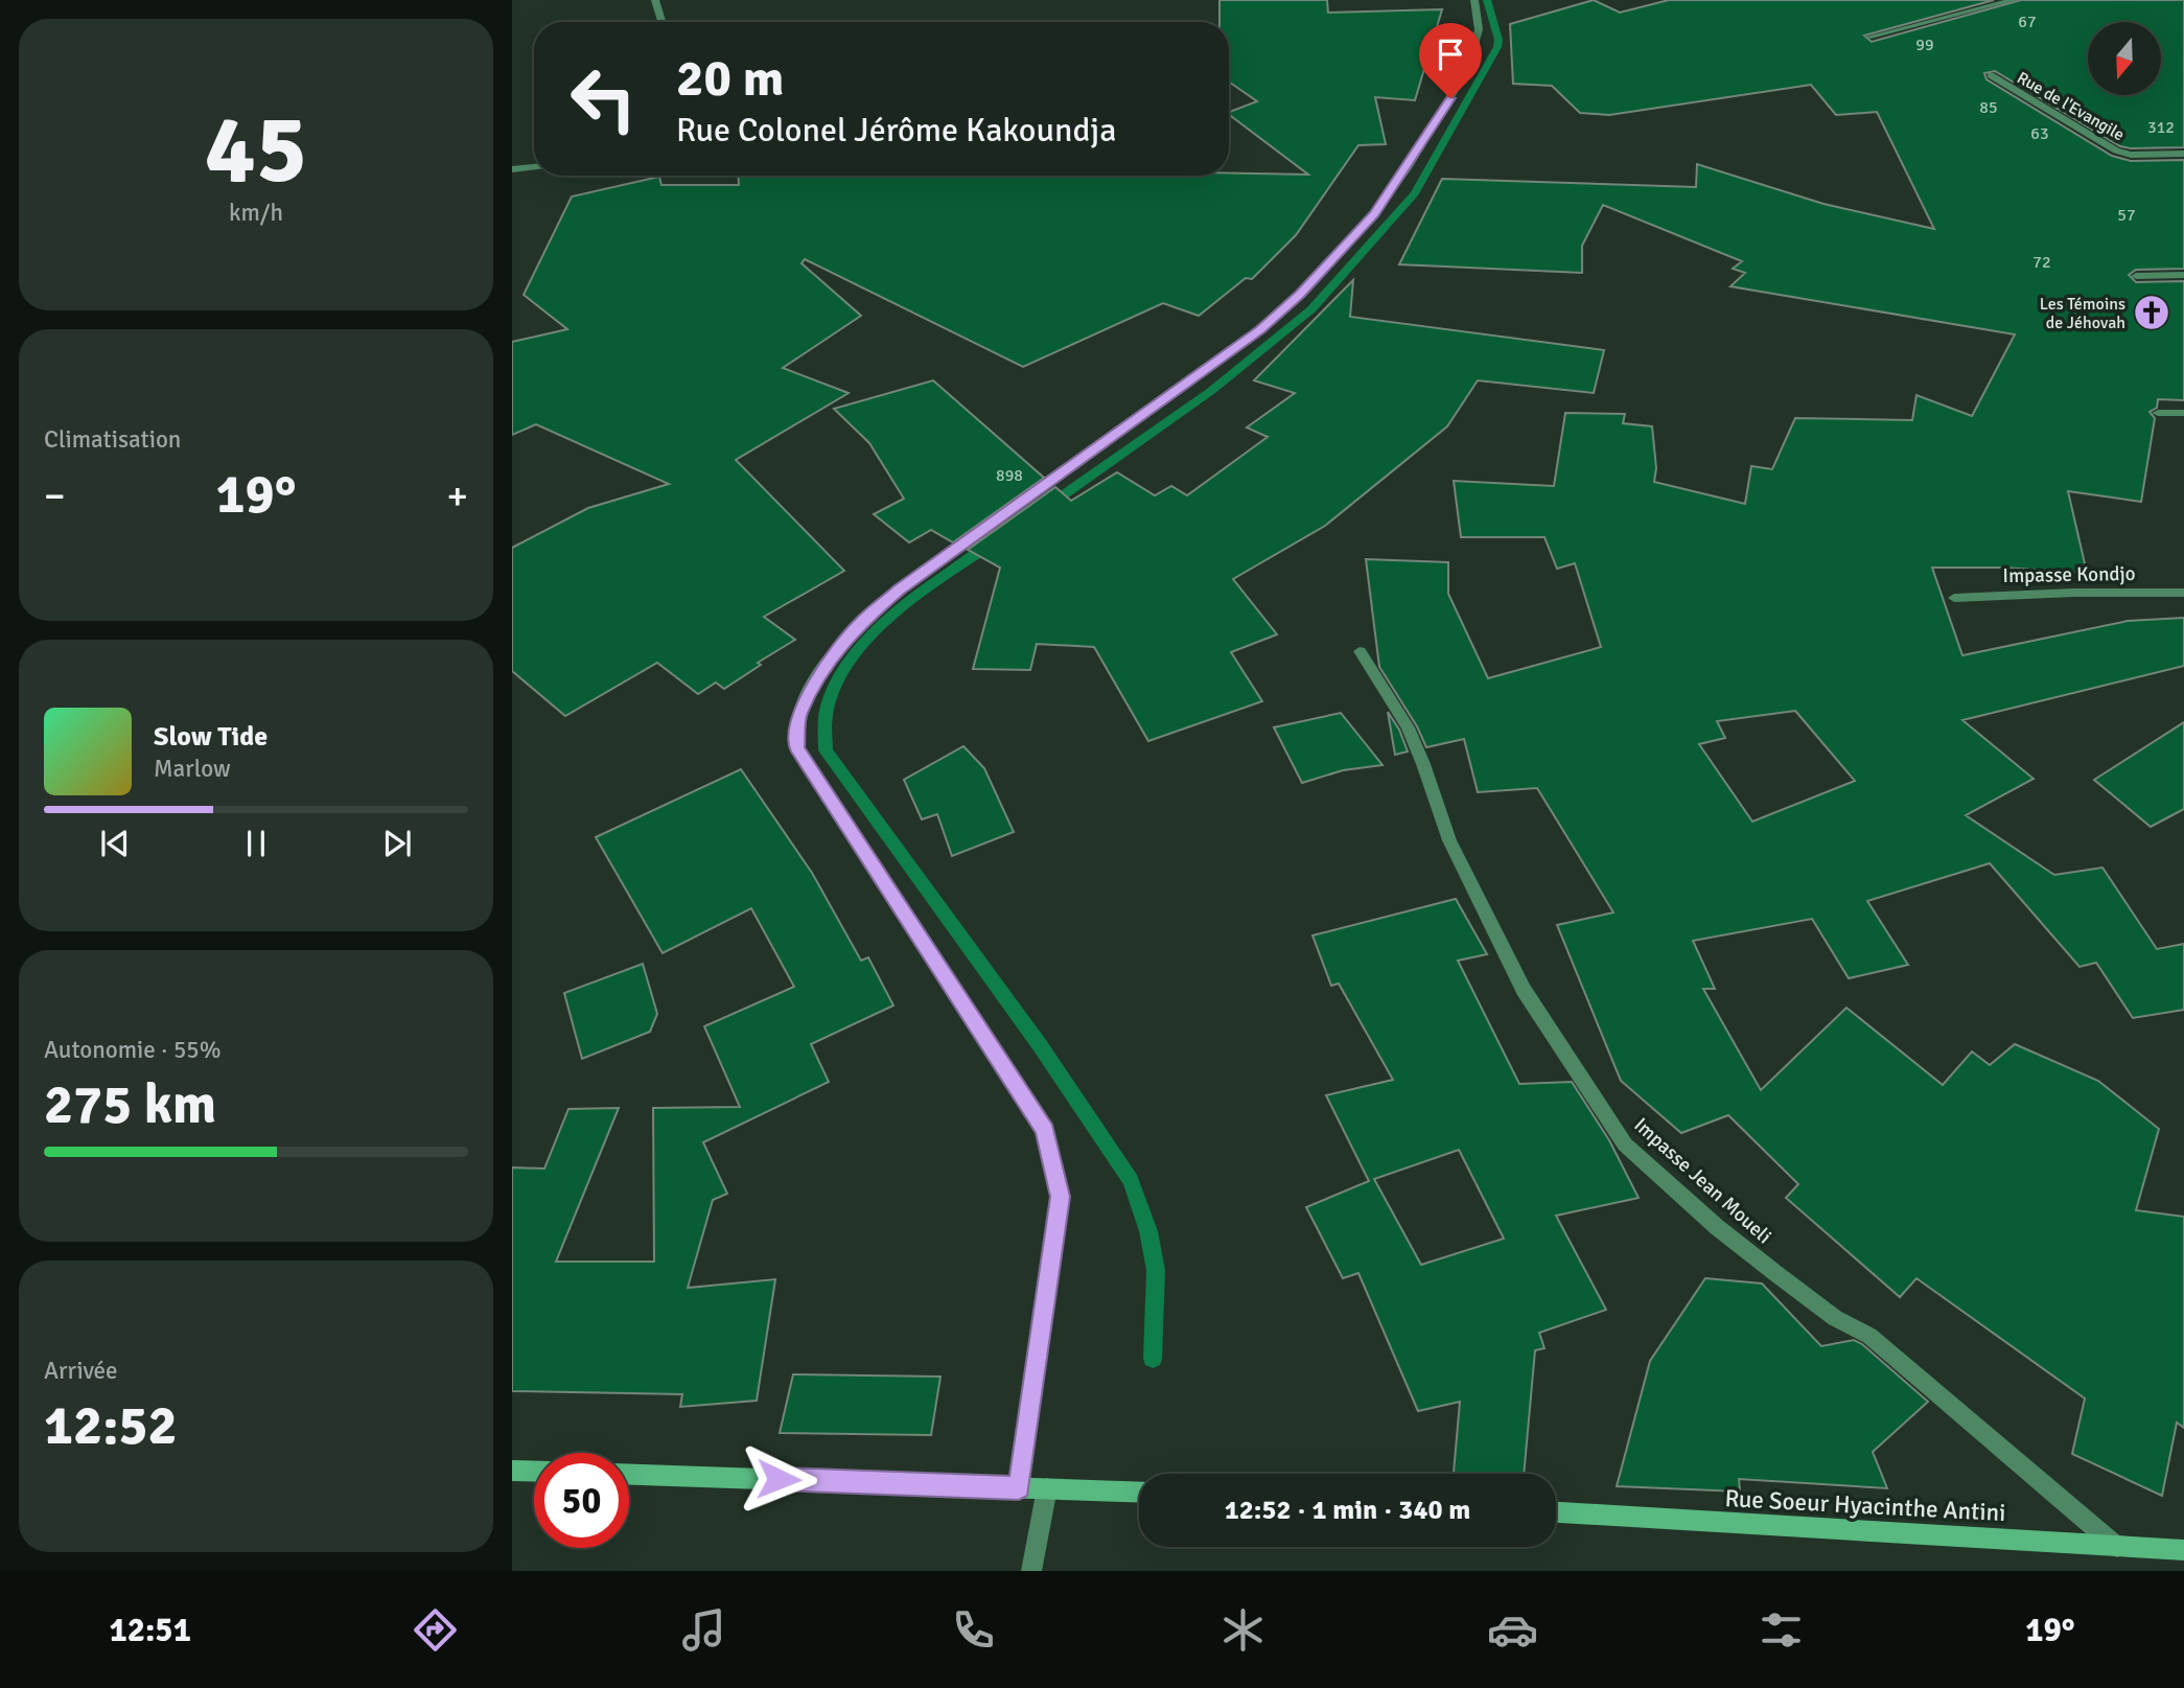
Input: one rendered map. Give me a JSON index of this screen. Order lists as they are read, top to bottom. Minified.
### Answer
{"streets":{"main road":["Rue Soeur Hyacinthe Antini"],"street":["Rue de l'Evangile","Impasse Kondjo","Impasse Jean Moueli"]},"crossings":[["Impasse Jean Moueli","Rue Soeur Hyacinthe Antini"]],"places":{"church":["Les Témoins de Jéhovah"]},"house_numbers":["67","99","85","312","63","57","72","898"],"north":"bottom","page":{"tile":[["45","km/h"],"Climatisation",["Autonomie · 55%","275 km"],["Arrivée","12:52"]],"turn":["20 m","Rue Colonel Jérôme Kakoundja"],"heat":["−","19°","+"],"song":["Slow Tide","Marlow"],"limit":"50","trip":"12:52 · 1 min · 340 m","tabs":["12:51","19°"]}}
